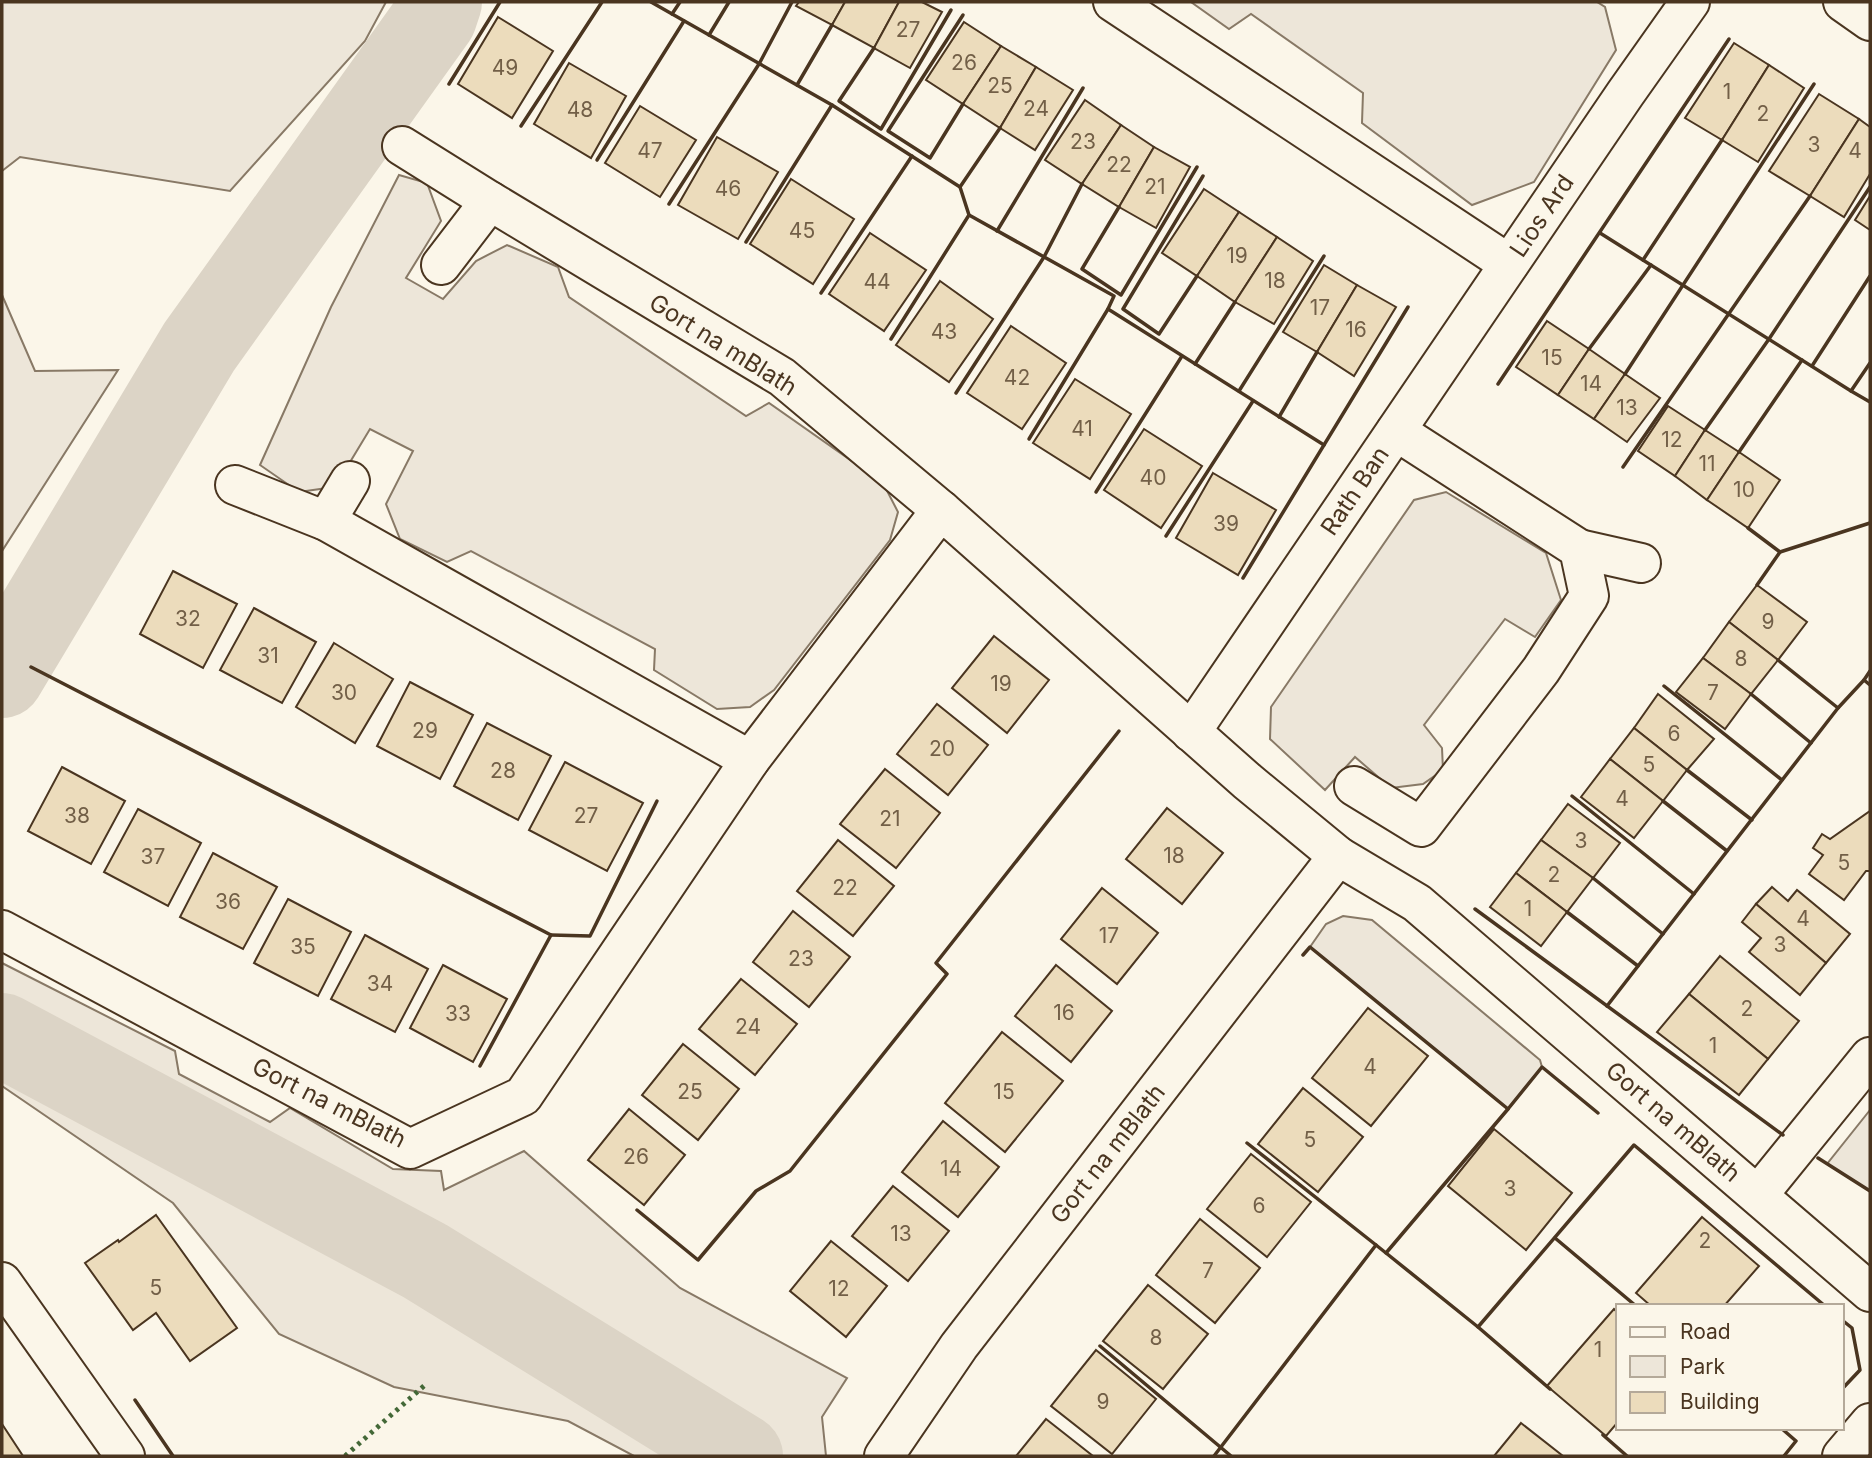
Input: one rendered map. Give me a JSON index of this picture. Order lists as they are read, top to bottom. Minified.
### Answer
{"streets":{"street":["Lios Ard","Gort na mBlath","Rath Ban"]},"crossings":[["Lios Ard","Rath Ban"],["Gort na mBlath","Rath Ban"]],"house_numbers":["27","26","49","25","1","24","48","2","23","3","47","4","22","21","46","45","19","18","44","17","16","43","15","42","14","13","41","12","11","40","10","39","32","9","31","8","19","30","7","29","6","20","5","28","4","38","27","21","3","18","37","5","2","22","36","1","4","17","3","35","23","34","2","16","33","24","1","4","25","15","5","26","14","3","6","13","2","7","5","12","8","1","9"],"legend":["Road","Park","Building"]}
